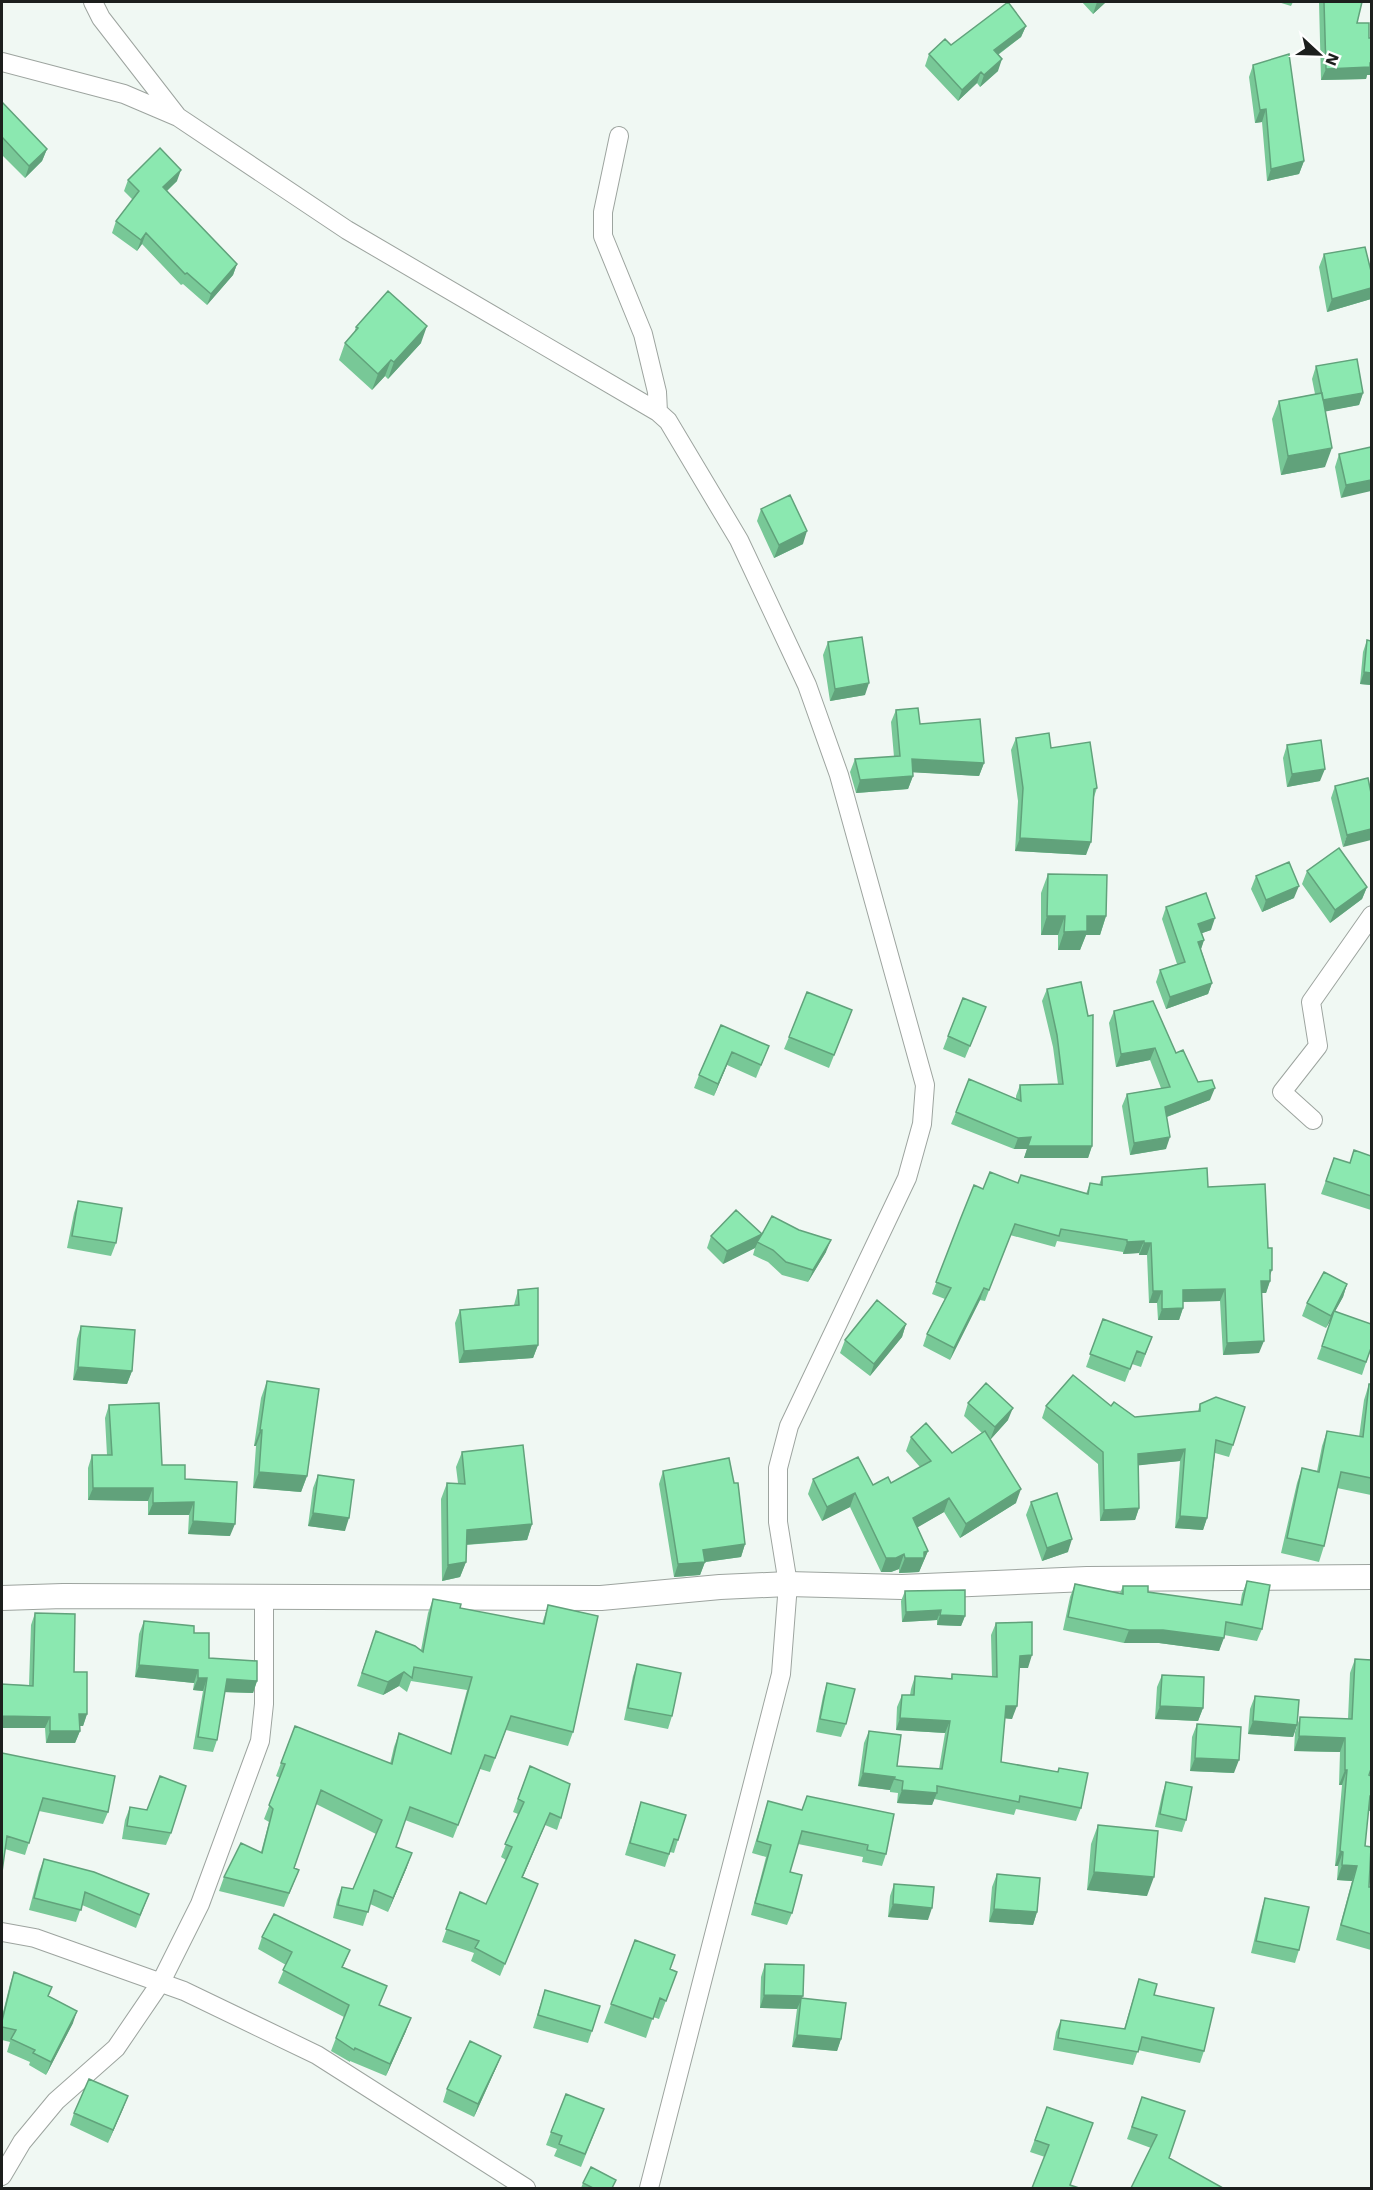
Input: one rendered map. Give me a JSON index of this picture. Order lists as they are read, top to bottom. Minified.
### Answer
{"north":"right"}
